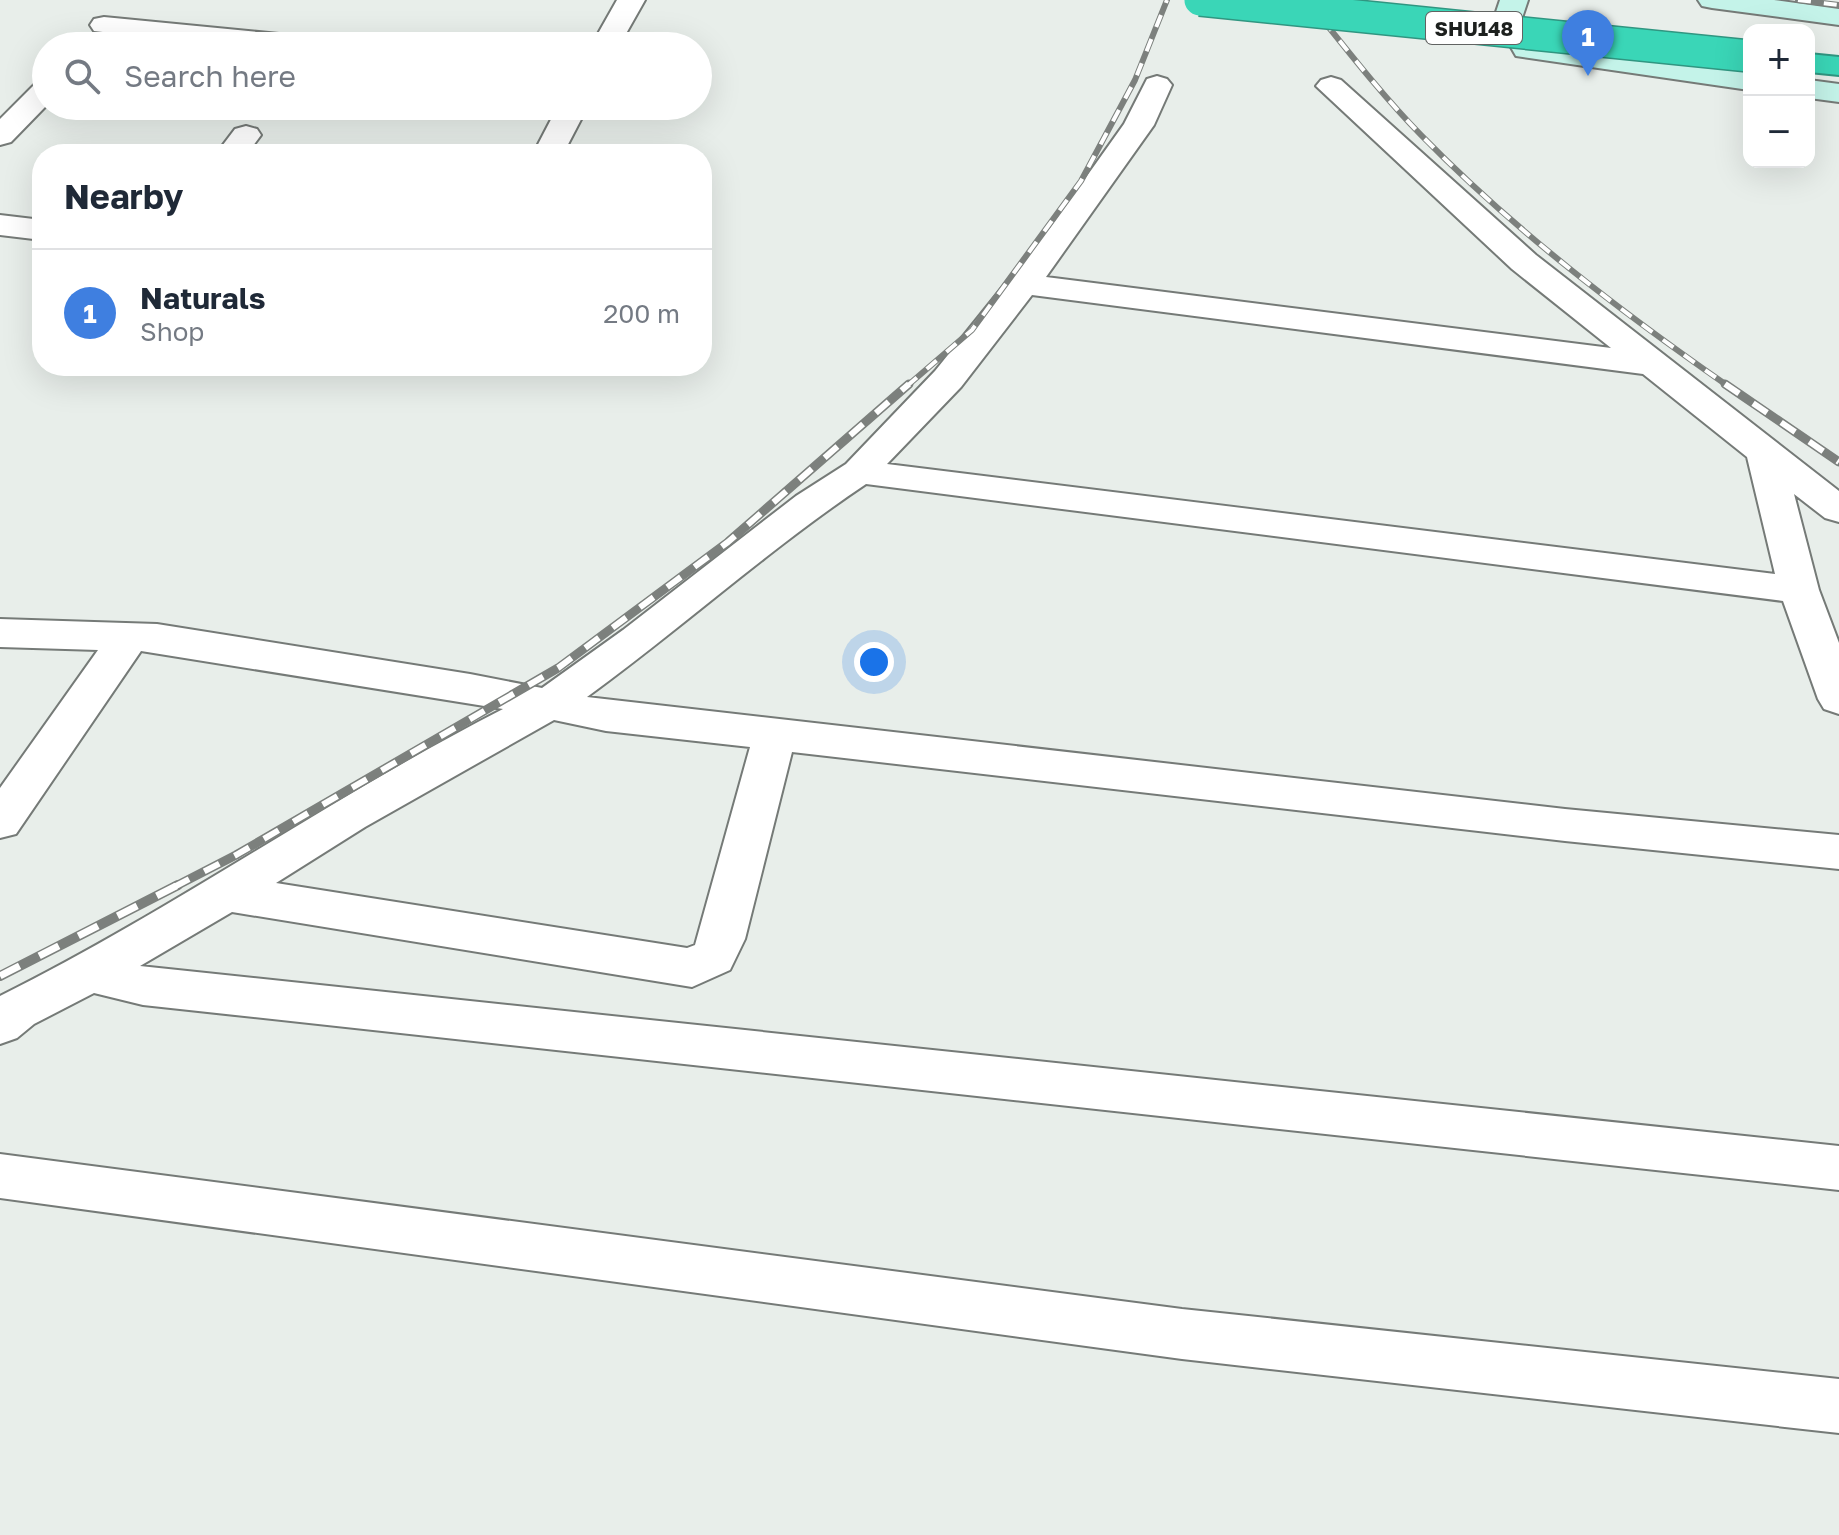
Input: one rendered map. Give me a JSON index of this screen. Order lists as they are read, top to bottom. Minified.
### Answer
{"streets":{"highway":["SHU148"]},"page":{"pins":"1","map_buttons":["+","−"],"search":"Search here","heading":"Nearby","list":[{"mark":"1","name":"Naturals","note":"Shop","value":"200 m"}]}}
